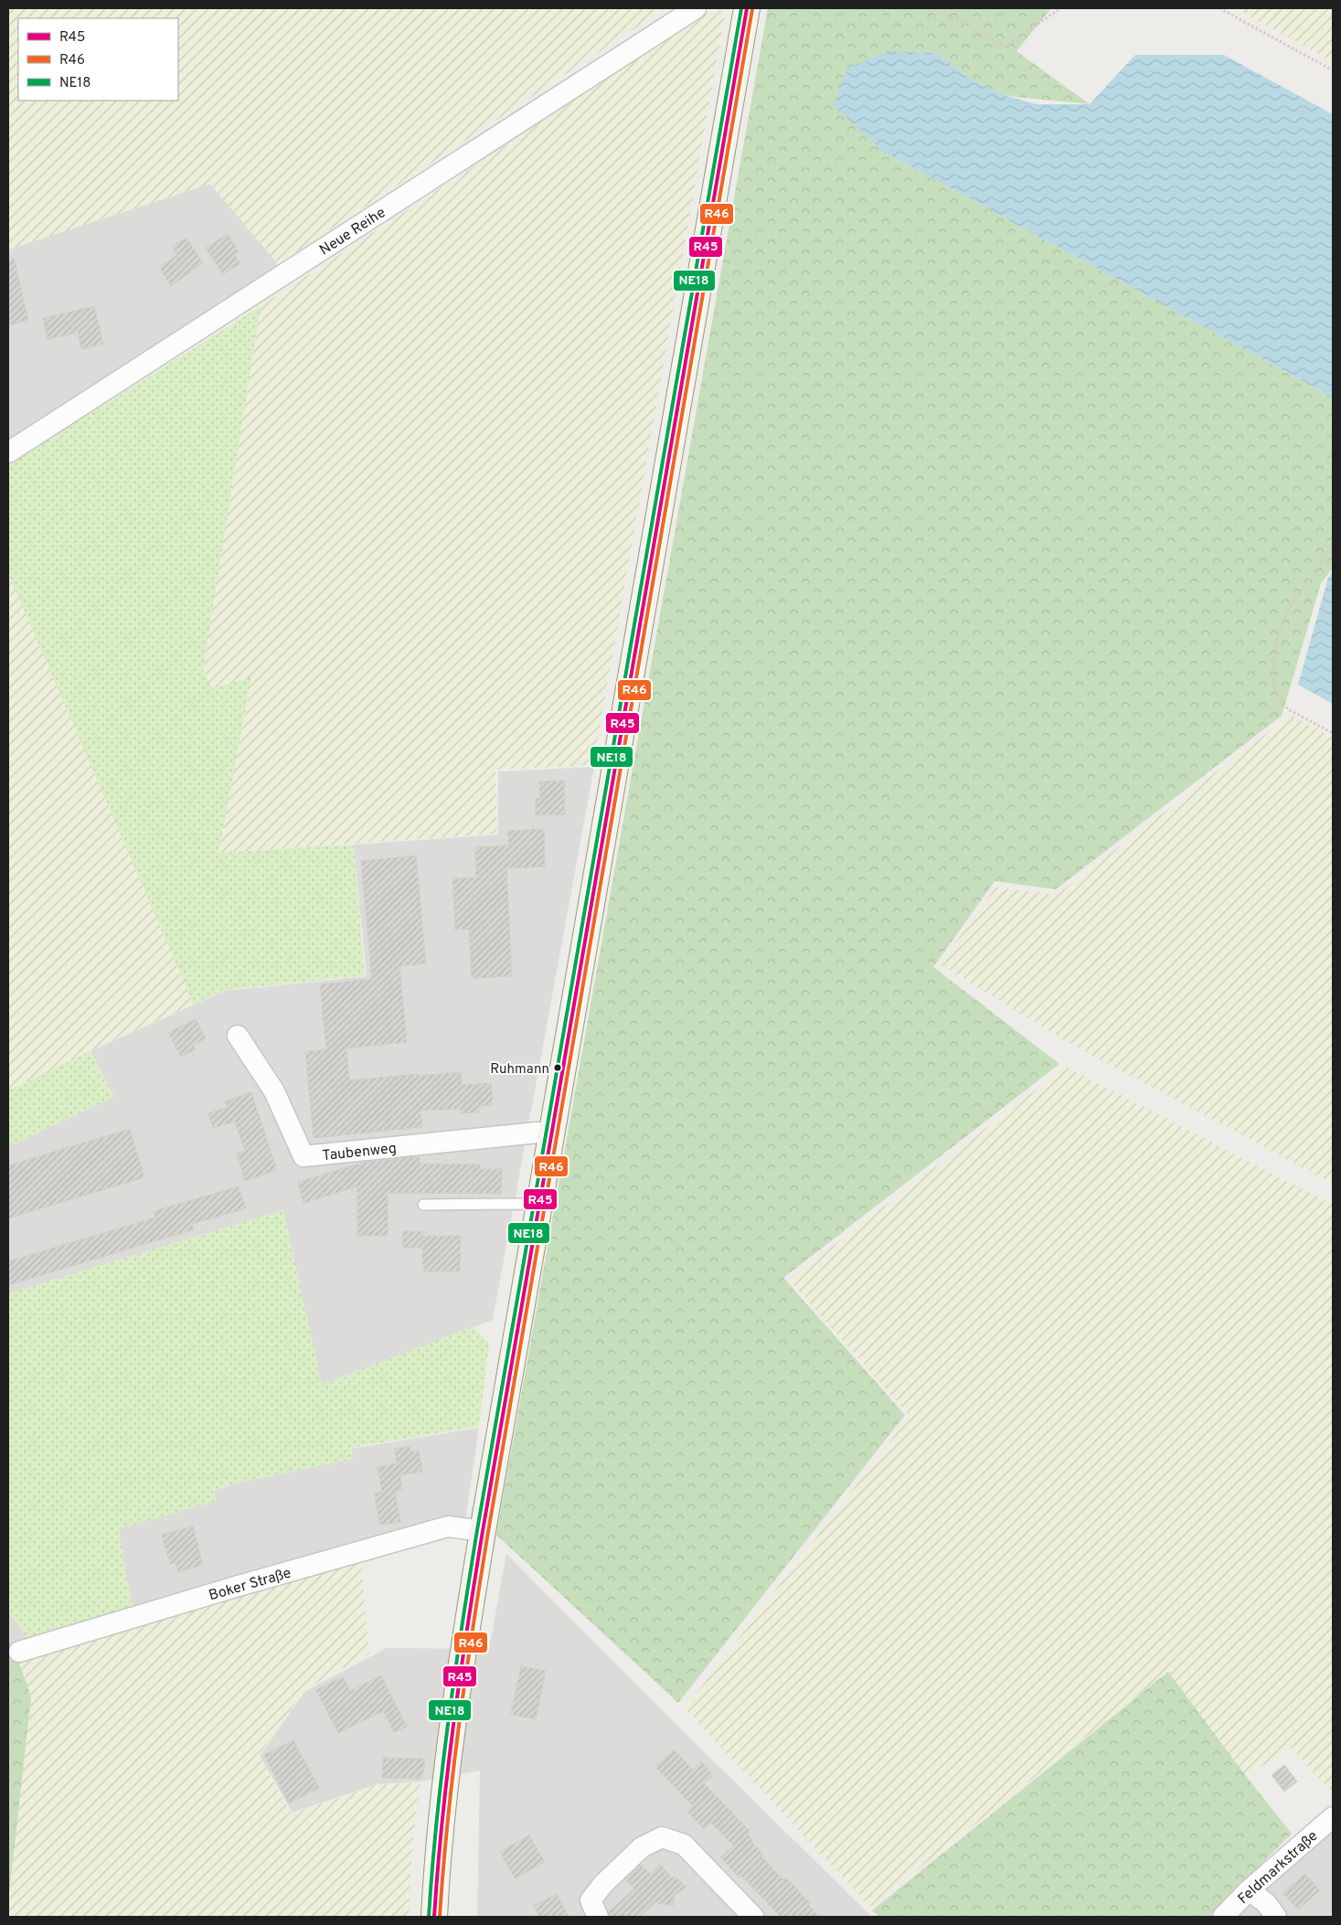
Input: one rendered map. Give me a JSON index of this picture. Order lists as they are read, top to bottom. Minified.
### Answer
{"streets":{"street":["Neue Reihe","Taubenweg","Boker Straße","Feldmarkstraße"]},"places":["Ruhmann"],"lines":["transit line R45","transit line NE18","transit line R46"],"legend":["R45","R46","NE18"]}
